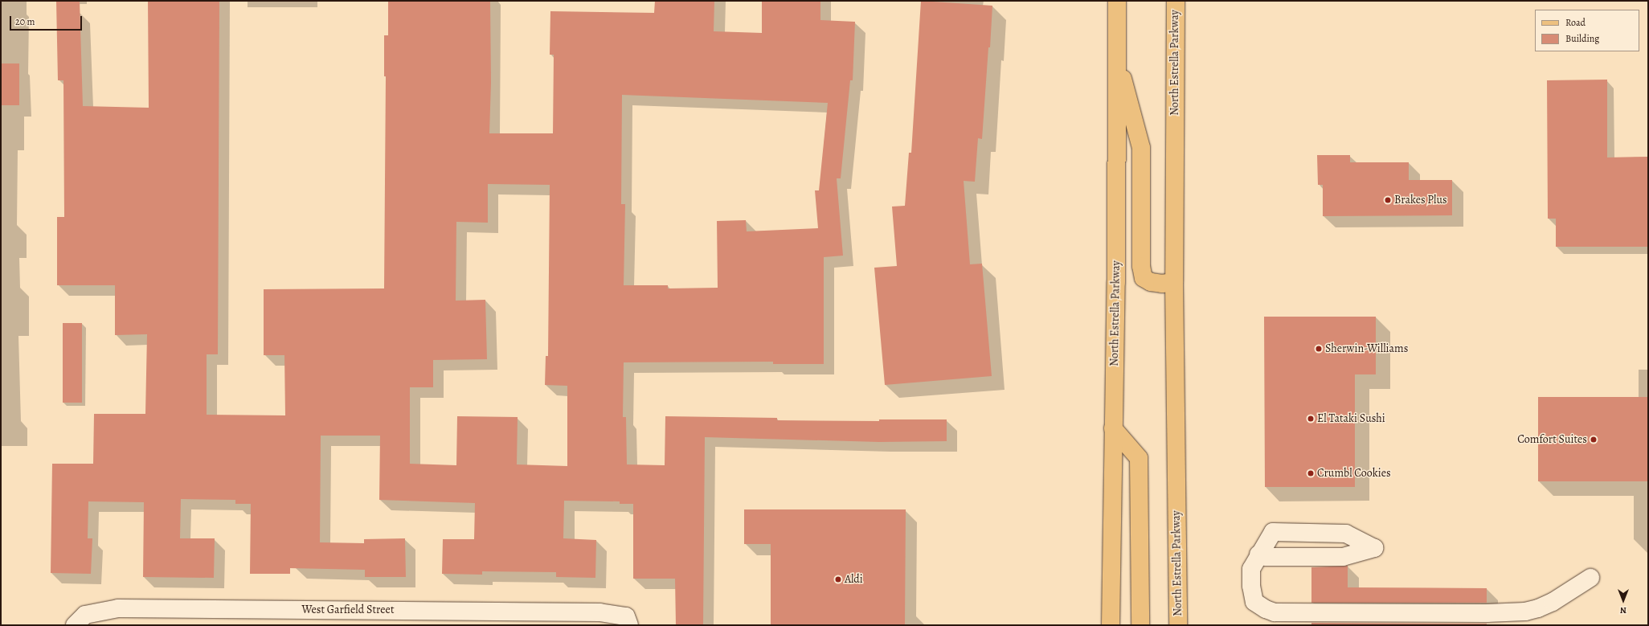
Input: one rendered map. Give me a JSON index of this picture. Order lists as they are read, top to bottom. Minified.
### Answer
{"streets":{"main road":["North Estrella Parkway"],"street":["West Garfield Street"]},"places":["Brakes Plus","Sherwin-Williams","El Tataki Sushi","Comfort Suites","Crumbl Cookies","Aldi"],"legend":["Road","Building"],"scale_bar":"20 m","north":"bottom"}
